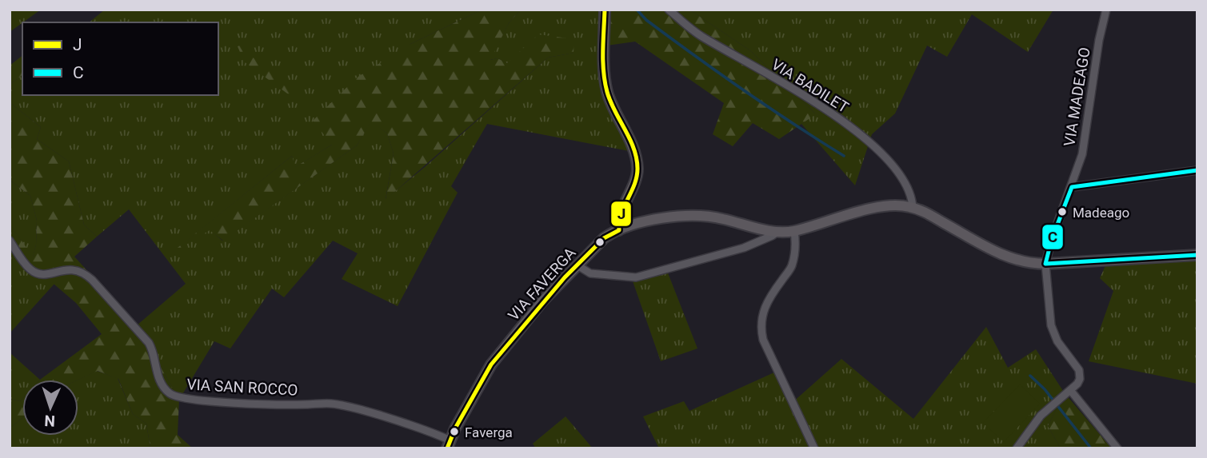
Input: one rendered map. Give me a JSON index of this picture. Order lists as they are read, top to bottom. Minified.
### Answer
{"streets":{"street":["VIA BADILET","VIA MADEAGO","VIA FAVERGA","VIA SAN ROCCO"]},"crossings":[["VIA FAVERGA","VIA SAN ROCCO"]],"places":["Madeago","Faverga"],"lines":["transit line J","transit line C"],"legend":["J","C"],"north":"bottom"}
